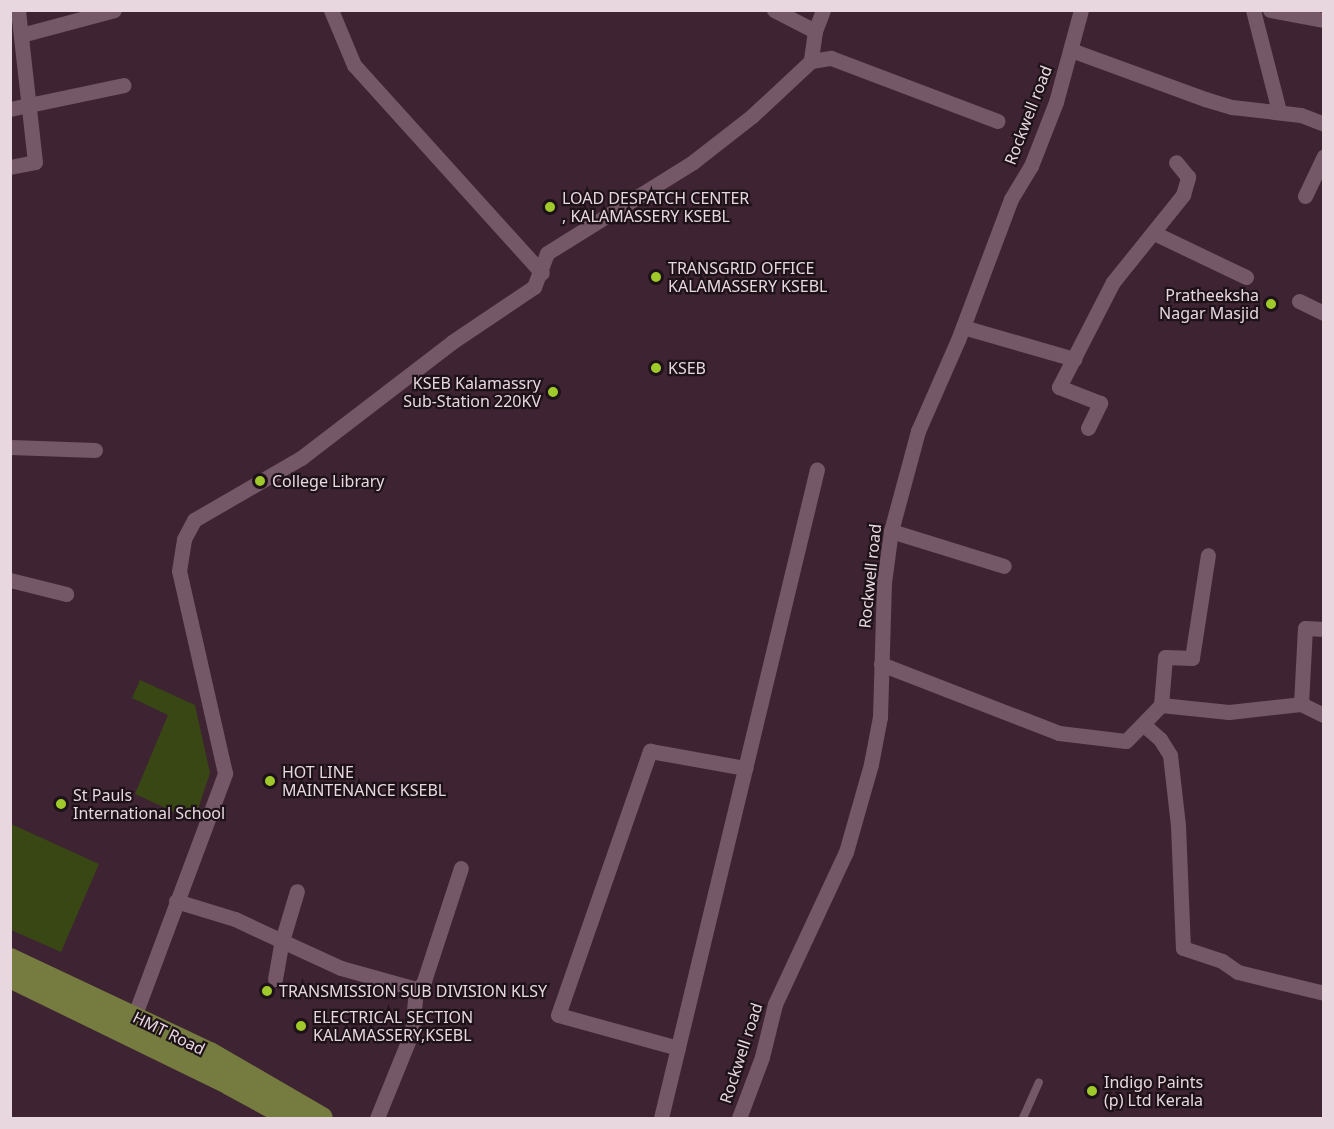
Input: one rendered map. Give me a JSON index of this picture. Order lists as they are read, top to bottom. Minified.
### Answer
{"streets":{"main road":["HMT Road"],"street":["Rockwell road"]},"places":["LOAD DESPATCH CENTER , KALAMASSERY KSEBL","TRANSGRID OFFICE KALAMASSERY KSEBL","Pratheeksha Nagar Masjid","KSEB","KSEB Kalamassry Sub-Station 220KV","College Library","HOT LINE MAINTENANCE KSEBL","St Pauls International School","TRANSMISSION SUB DIVISION KLSY","ELECTRICAL SECTION KALAMASSERY,KSEBL","Indigo Paints (p) Ltd Kerala"]}
